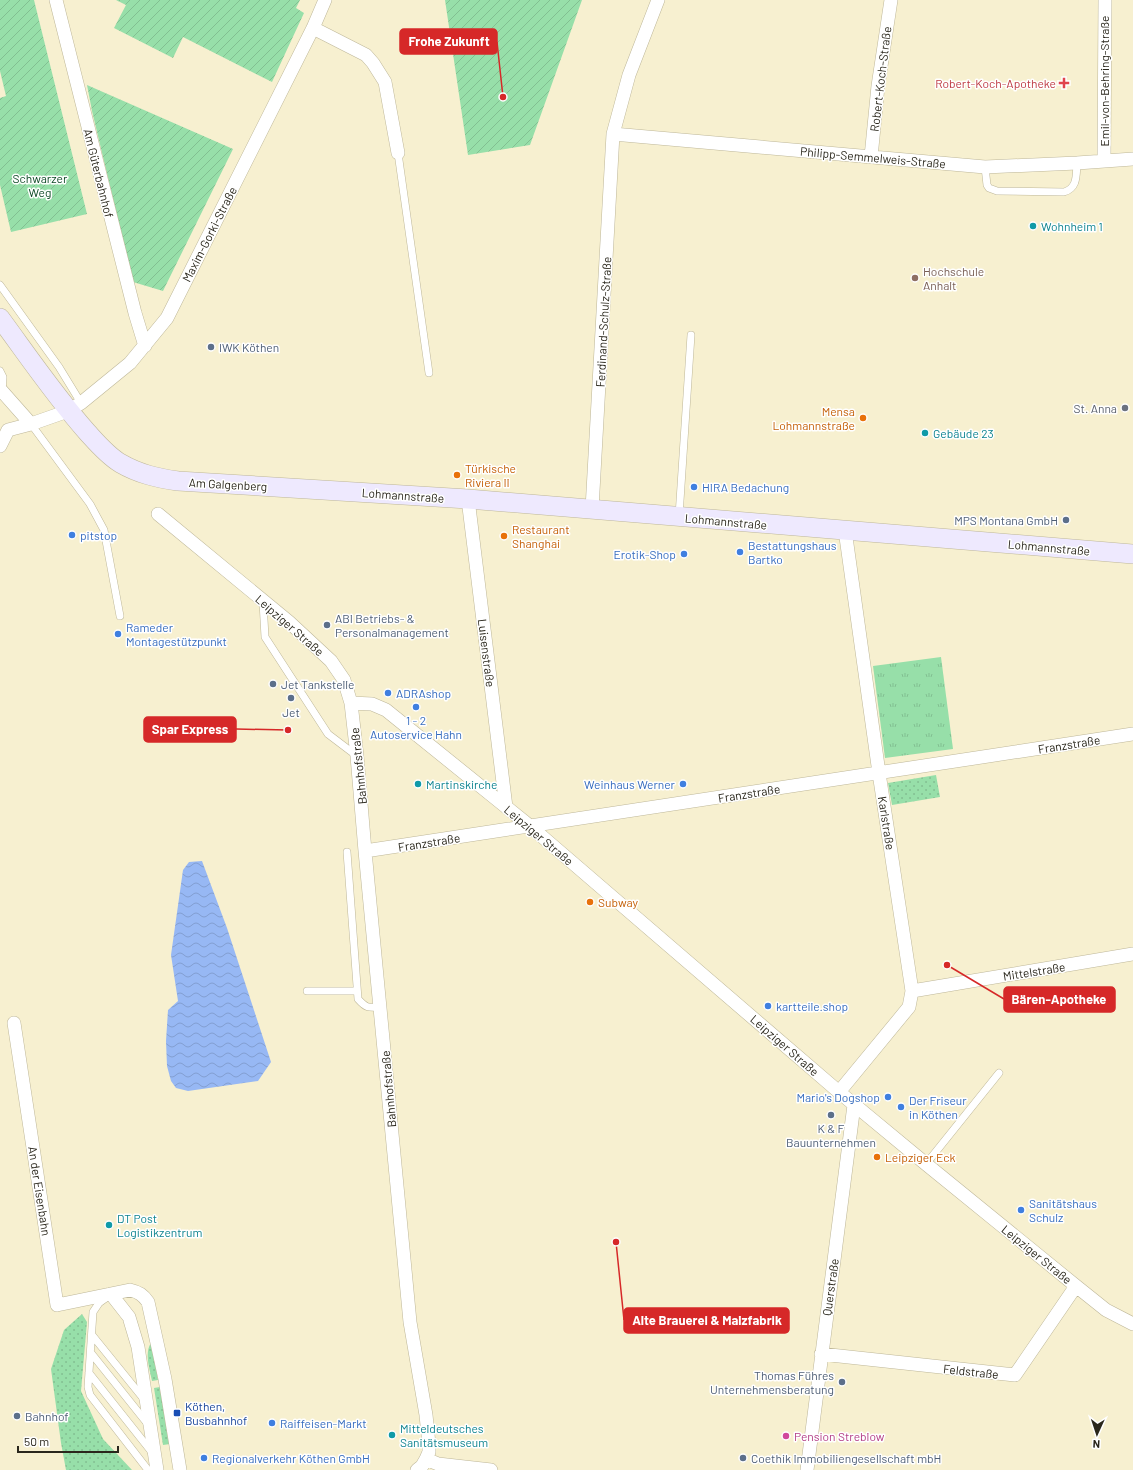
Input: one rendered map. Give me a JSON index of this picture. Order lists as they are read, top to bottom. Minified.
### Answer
{"streets":{"main road":["Am Galgenberg","Lohmannstraße"],"street":["Robert-Koch-Straße","Emil-von-Behring-Straße","Philipp-Semmelweis-Straße","Am Güterbahnhof","Maxim-Gorki-Straße","Ferdinand-Schulz-Straße","Leipziger Straße","Luisenstraße","Franzstraße","Bahnhofstraße","Karlstraße","Mittelstraße","An der Eisenbahn","Querstraße","Feldstraße"]},"crossings":[["Robert-Koch-Straße","Philipp-Semmelweis-Straße"],["Emil-von-Behring-Straße","Philipp-Semmelweis-Straße"],["Philipp-Semmelweis-Straße","Ferdinand-Schulz-Straße"],["Am Güterbahnhof","Maxim-Gorki-Straße"],["Maxim-Gorki-Straße","Am Galgenberg"],["Ferdinand-Schulz-Straße","Lohmannstraße"],["Am Galgenberg","Lohmannstraße"],["Lohmannstraße","Luisenstraße"],["Lohmannstraße","Karlstraße"],["Leipziger Straße","Luisenstraße"],["Leipziger Straße","Franzstraße"],["Leipziger Straße","Bahnhofstraße"],["Leipziger Straße","Karlstraße"],["Leipziger Straße","Querstraße"],["Leipziger Straße","Feldstraße"],["Franzstraße","Bahnhofstraße"],["Franzstraße","Karlstraße"],["Karlstraße","Mittelstraße"],["Querstraße","Feldstraße"]],"parks":["Schwarzer Weg"],"places":{"health":["Robert-Koch-Apotheke"],"other":["Frohe Zukunft","Wohnheim 1","Hochschule Anhalt","IWK Köthen","St. Anna","Mensa Lohmannstraße","Gebäude 23","Türkische Riviera II","HIRA Bedachung","MPS Montana GmbH","pitstop","Restaurant Shanghai","Bestattungshaus Bartko","Erotik-Shop","ABI Betriebs- & Personalmanagement","Rameder Montagestützpunkt","Jet Tankstelle","ADRAshop","Jet","1 - 2 Autoservice Hahn","Spar Express","Martinskirche","Weinhaus Werner","Subway","Bären-Apotheke","kartteile.shop","Mario's Dogshop","Der Friseur in Köthen","K & F Bauunternehmen","Leipziger Eck","Sanitätshaus Schulz","DT Post Logistikzentrum","Alte Brauerei & Malzfabrik","Thomas Führes Unternehmensberatung","Bahnhof","Raiffeisen-Markt","Mitteldeutsches Sanitätsmuseum","Pension Streblow","Regionalverkehr Köthen GmbH","Coethik Immobiliengesellschaft mbH"],"transit":["Köthen, Busbahnhof"]},"scale_bar":"50 m","north":"bottom"}
